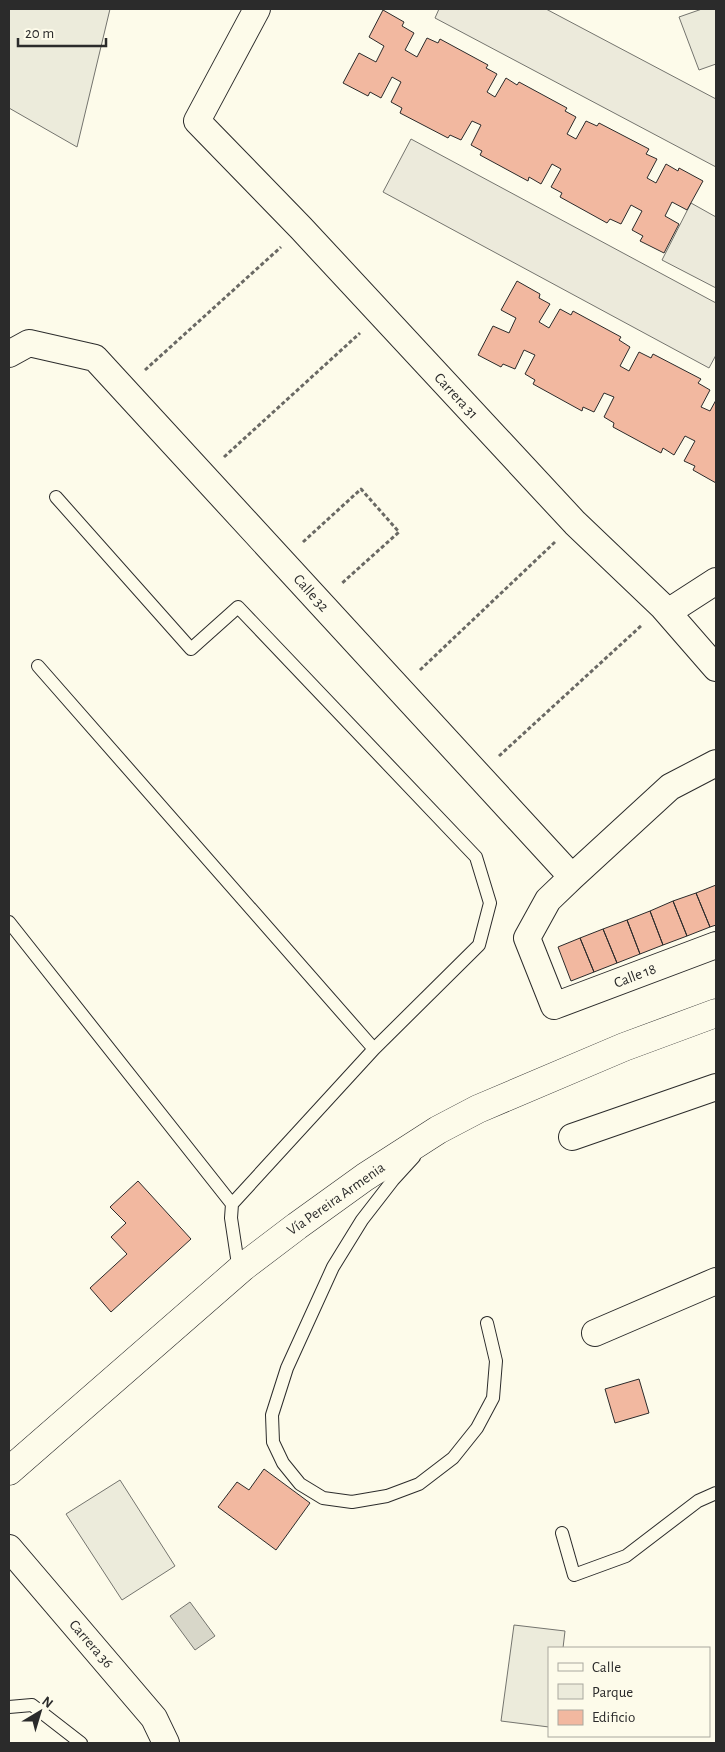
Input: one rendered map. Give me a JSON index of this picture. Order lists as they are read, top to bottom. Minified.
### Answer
{"streets":{"main road":["Vía Pereira Armenia"],"street":["Carrera 31","Calle 32","Calle 18","Carrera 36"]},"crossings":[["Calle 32","Calle 18"]],"legend":["Calle","Parque","Edificio"],"scale_bar":"20 m","north":"top right"}
